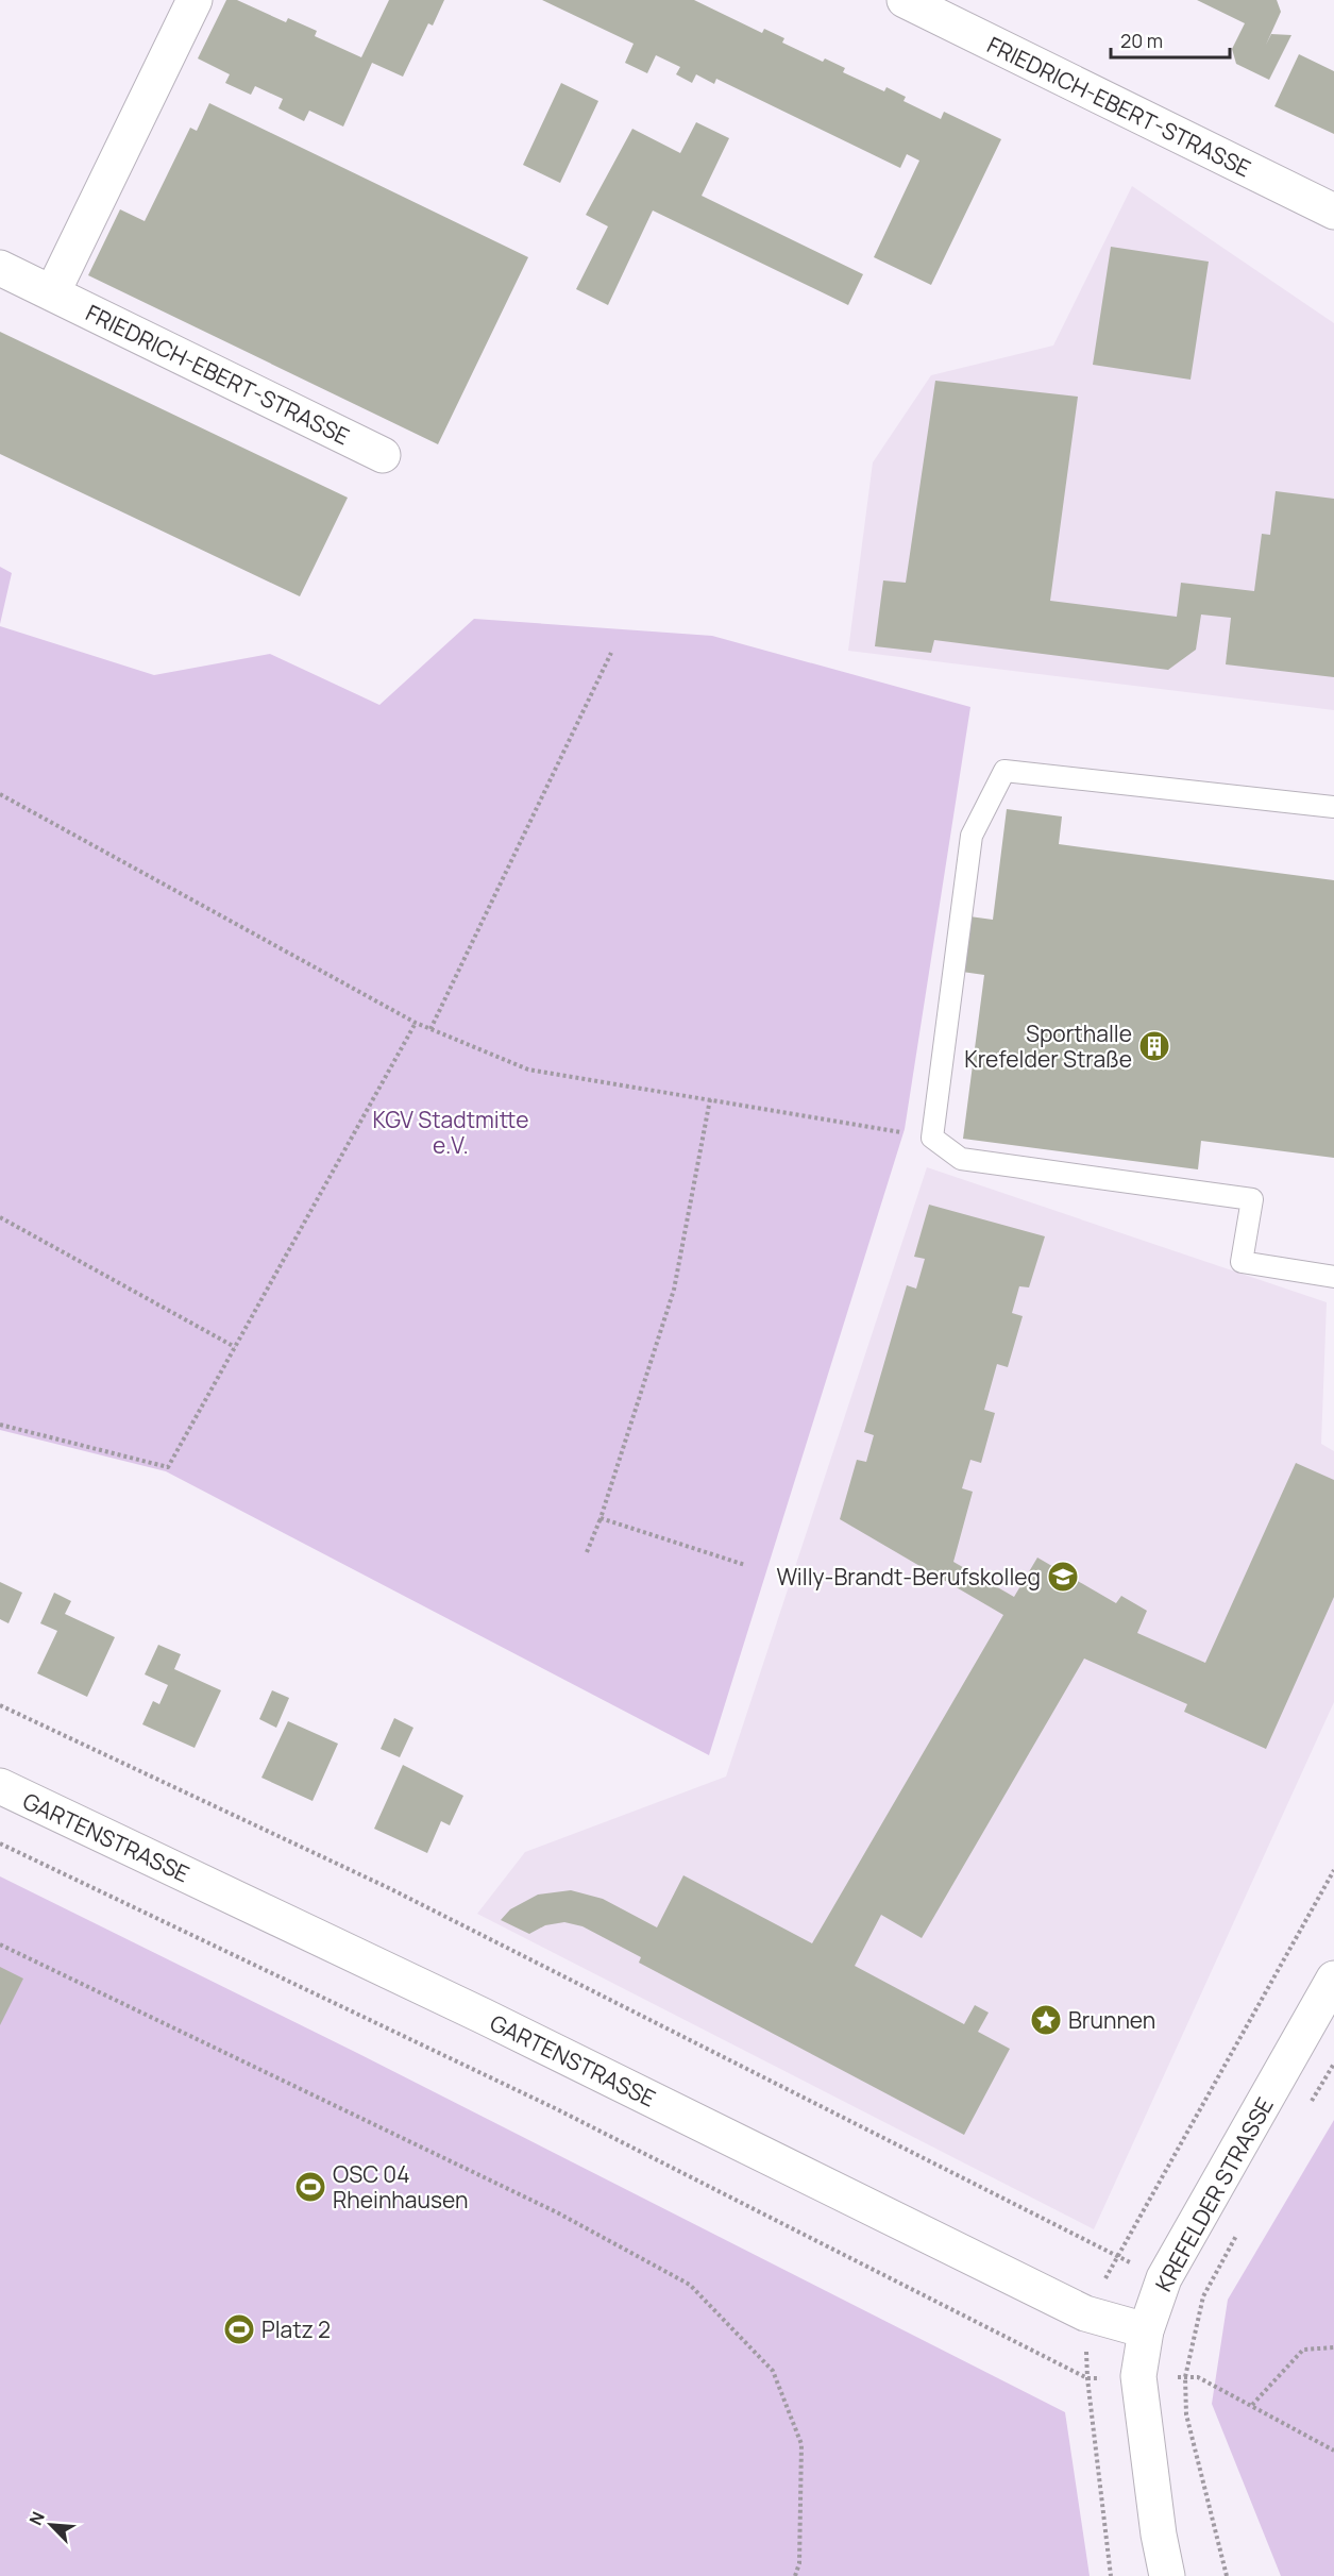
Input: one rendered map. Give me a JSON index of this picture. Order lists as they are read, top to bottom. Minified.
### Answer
{"streets":{"street":["FRIEDRICH-EBERT-STRASSE","GARTENSTRASSE","KREFELDER STRASSE"]},"crossings":[["GARTENSTRASSE","KREFELDER STRASSE"]],"parks":["KGV Stadtmitte e.V."],"places":{"building":["Sporthalle Krefelder Straße"],"school or university":["Willy-Brandt-Berufskolleg"],"place":["Brunnen"],"sports":["OSC 04 Rheinhausen","Platz 2"]},"scale_bar":"20 m","north":"top left"}
